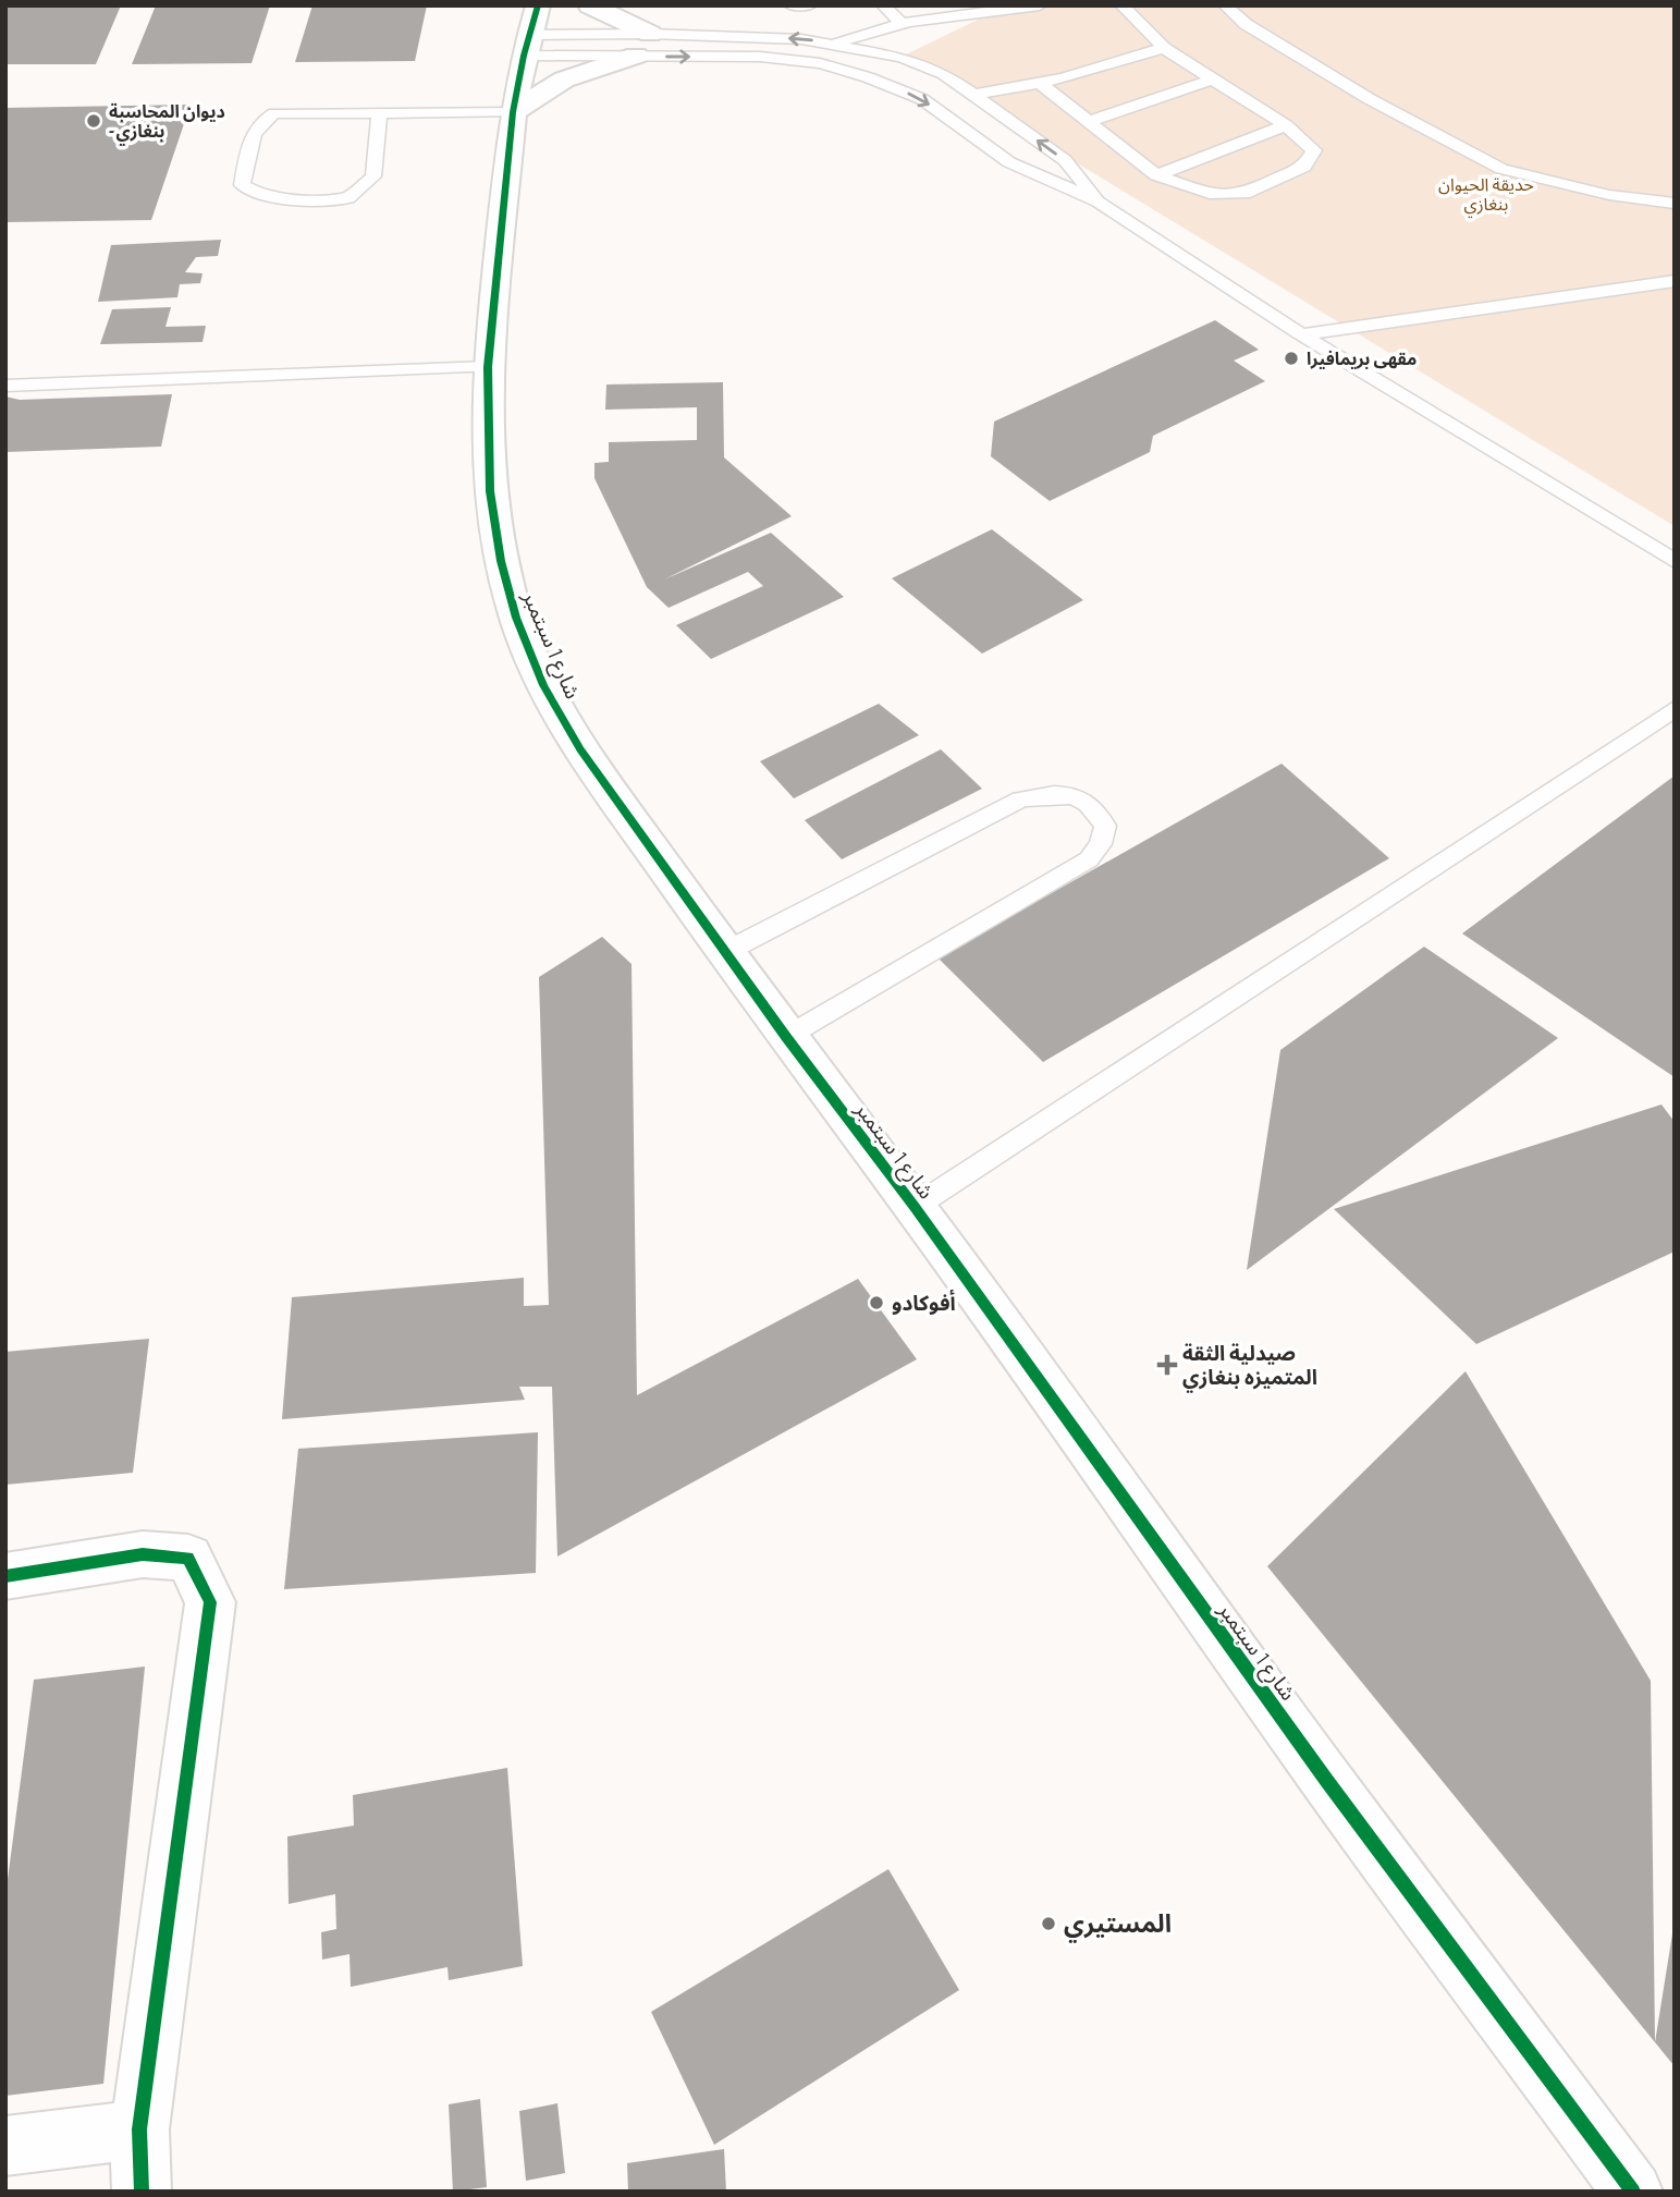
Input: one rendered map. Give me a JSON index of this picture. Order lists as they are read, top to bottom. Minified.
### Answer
{"streets":{"street":["شارع 1 سبتمبر"]},"parks":["حديقة الحيوان بنغازي"],"places":{"other":["ديوان المحاسبة -بنغازي","مقهى بريمافيرا","أفوكادو","المستيري"],"health":["صيدلية الثقة المتميزه بنغازي"]}}
